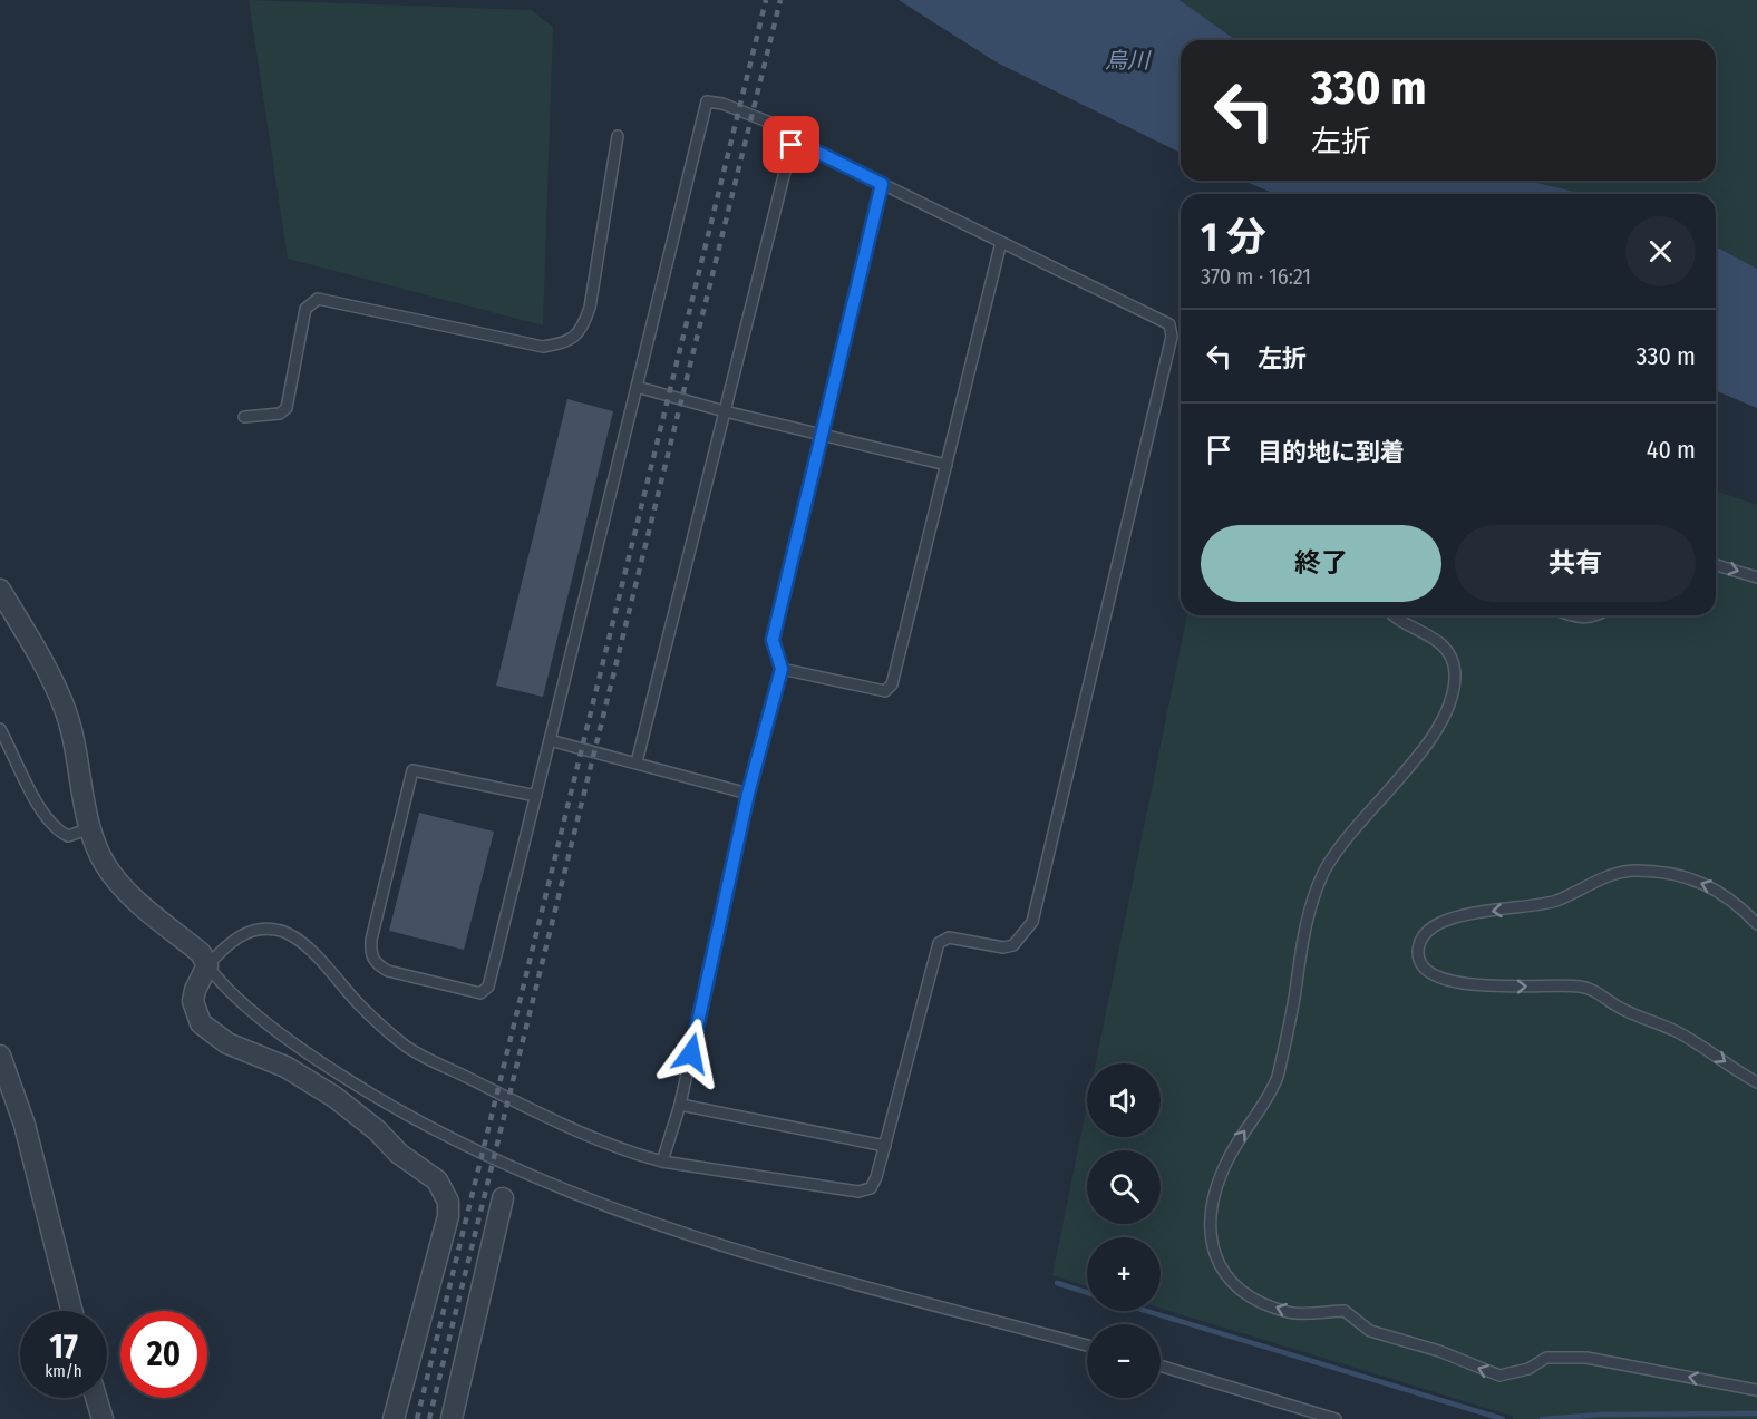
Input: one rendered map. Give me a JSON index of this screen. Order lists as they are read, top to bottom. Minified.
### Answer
{"water":["烏川"],"page":{"turn":["330 m","左折"],"heading":["1 分","370 m · 16:21"],"list":[{"name":"左折","value":"330 m"},{"name":"目的地に到着","value":"40 m"}],"buttons":["終了","共有"],"map_buttons":["+","−"],"speed":"17 km/h","limit":"20"}}
